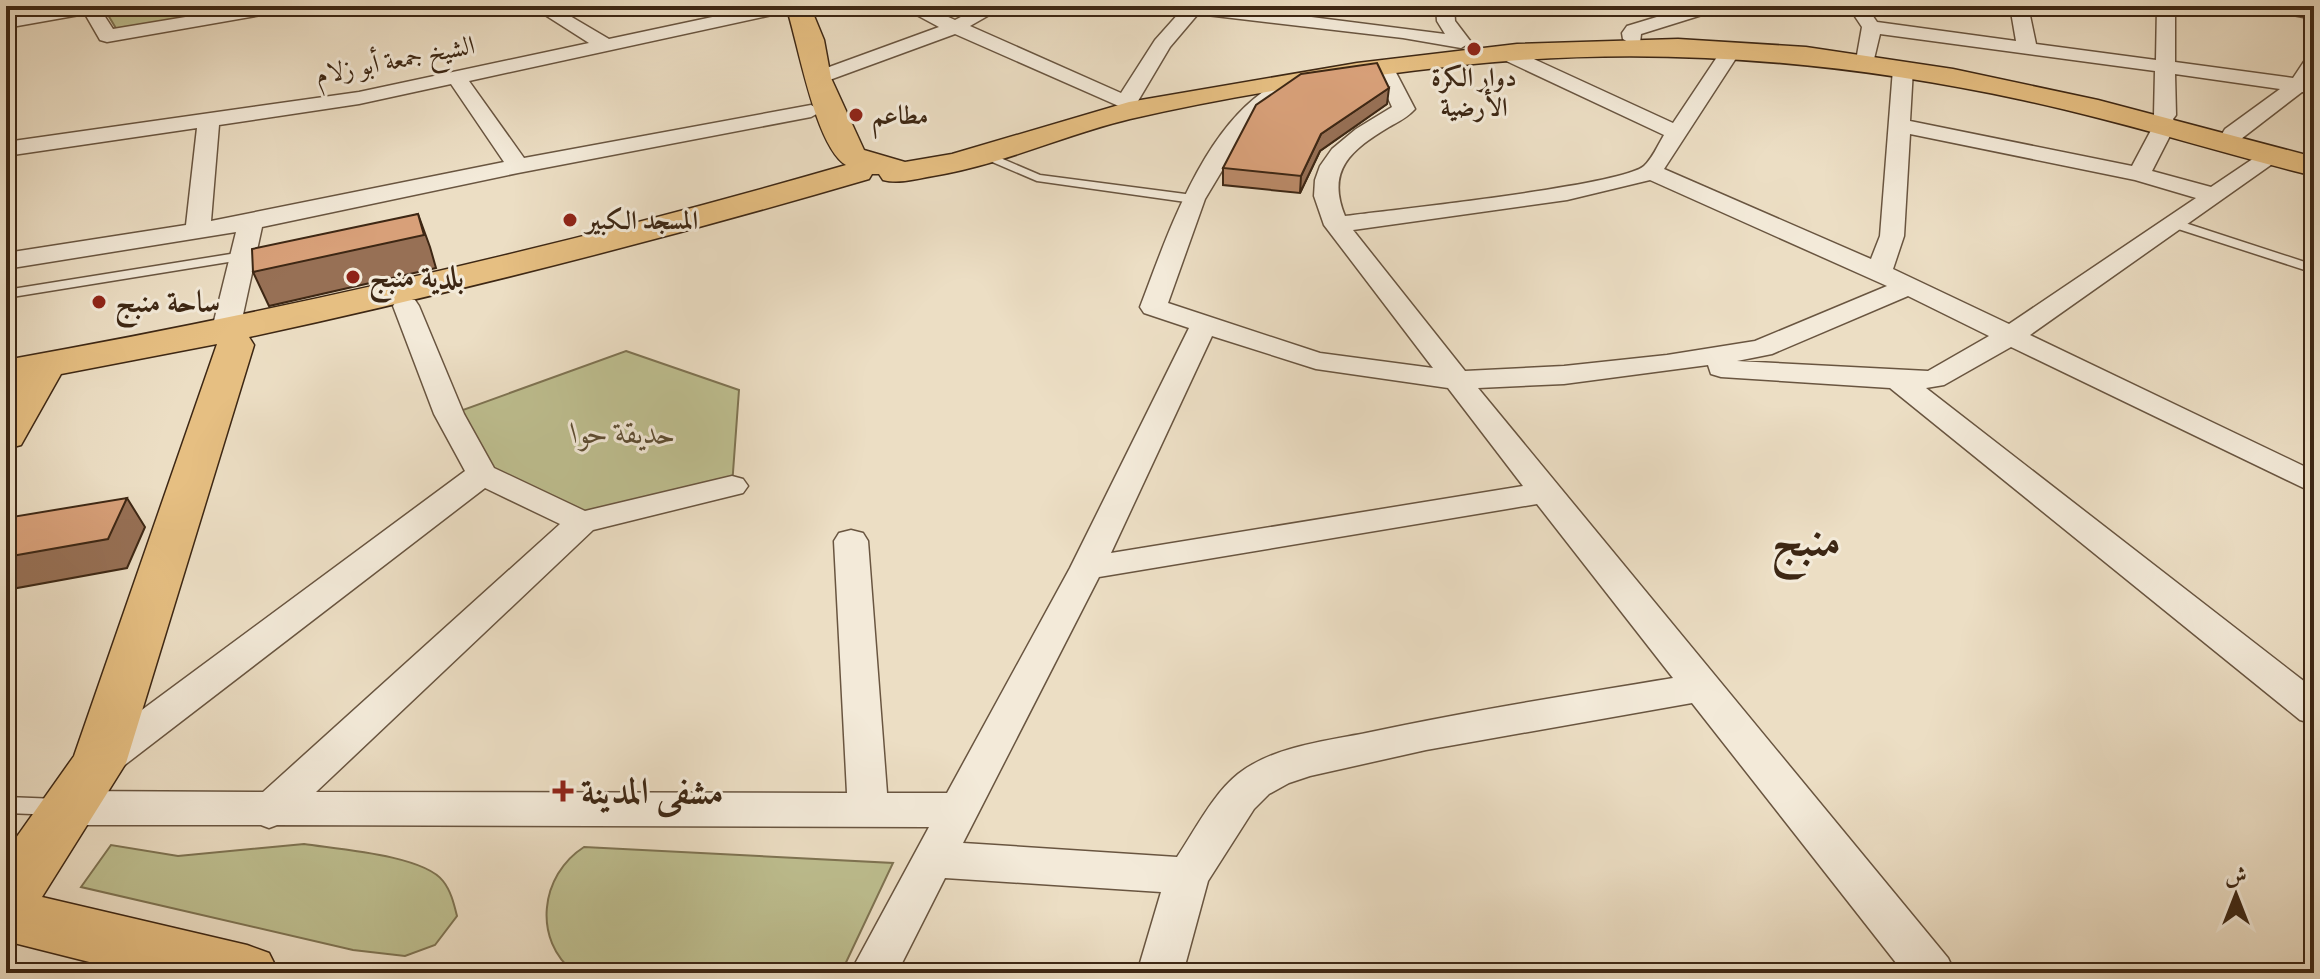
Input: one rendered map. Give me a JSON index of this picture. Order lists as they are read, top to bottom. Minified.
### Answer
{"streets":{"street":["الشيخ جمعة أبو زلام"]},"districts":["منبج"],"parks":["حديقة حوا"],"places":{"other":["دوار الكرة الأرضية","مطاعم","المسجد الكبير","بلدية منبج","ساحة منبج"],"health":["مشفى المدينة"]},"north":"top"}
